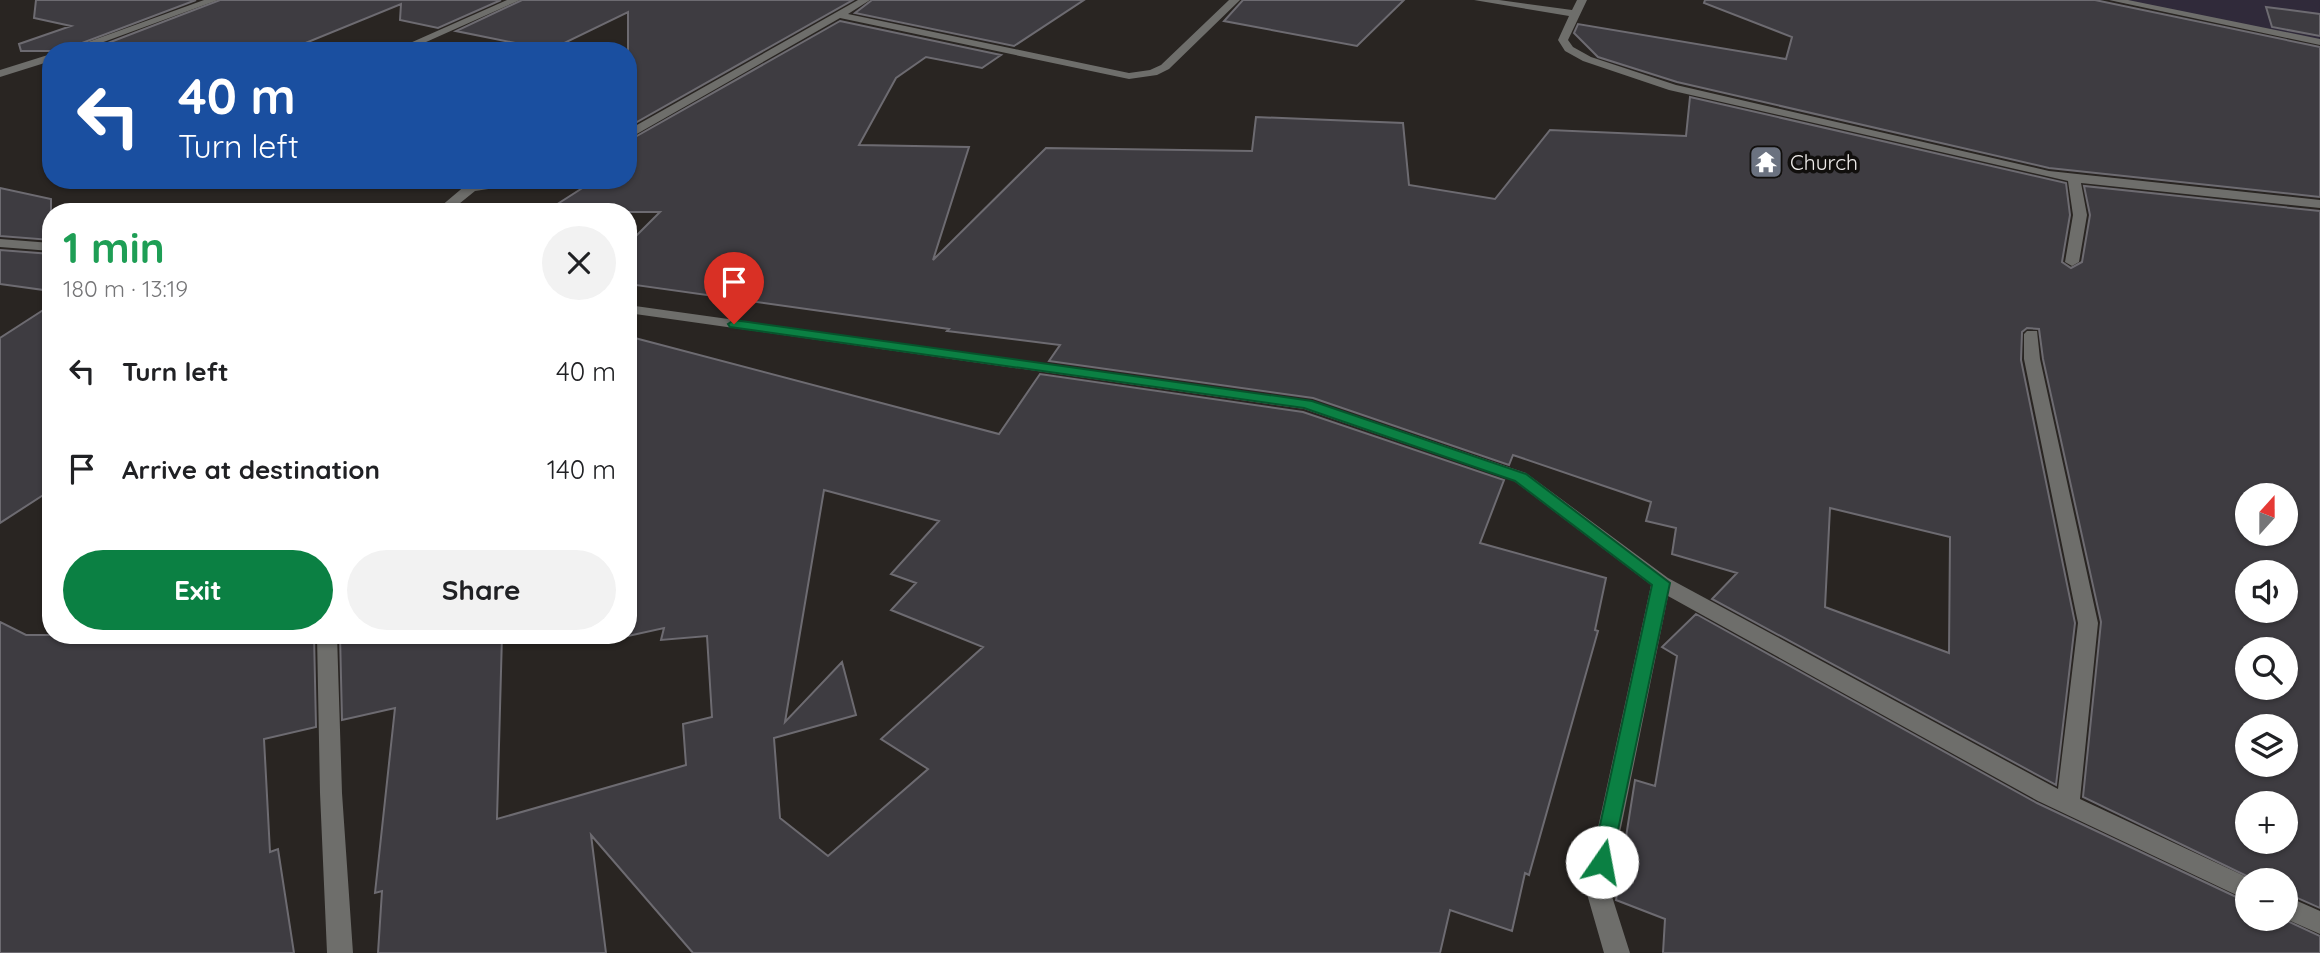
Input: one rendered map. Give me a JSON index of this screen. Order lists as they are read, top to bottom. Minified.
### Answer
{"places":{"temple":["Church"]},"north":"top","page":{"turn":["40 m","Turn left"],"heading":["1 min","180 m · 13:19"],"list":[{"name":"Turn left","value":"40 m"},{"name":"Arrive at destination","value":"140 m"}],"map_buttons":["+","−"],"buttons":["Exit","Share"]}}
